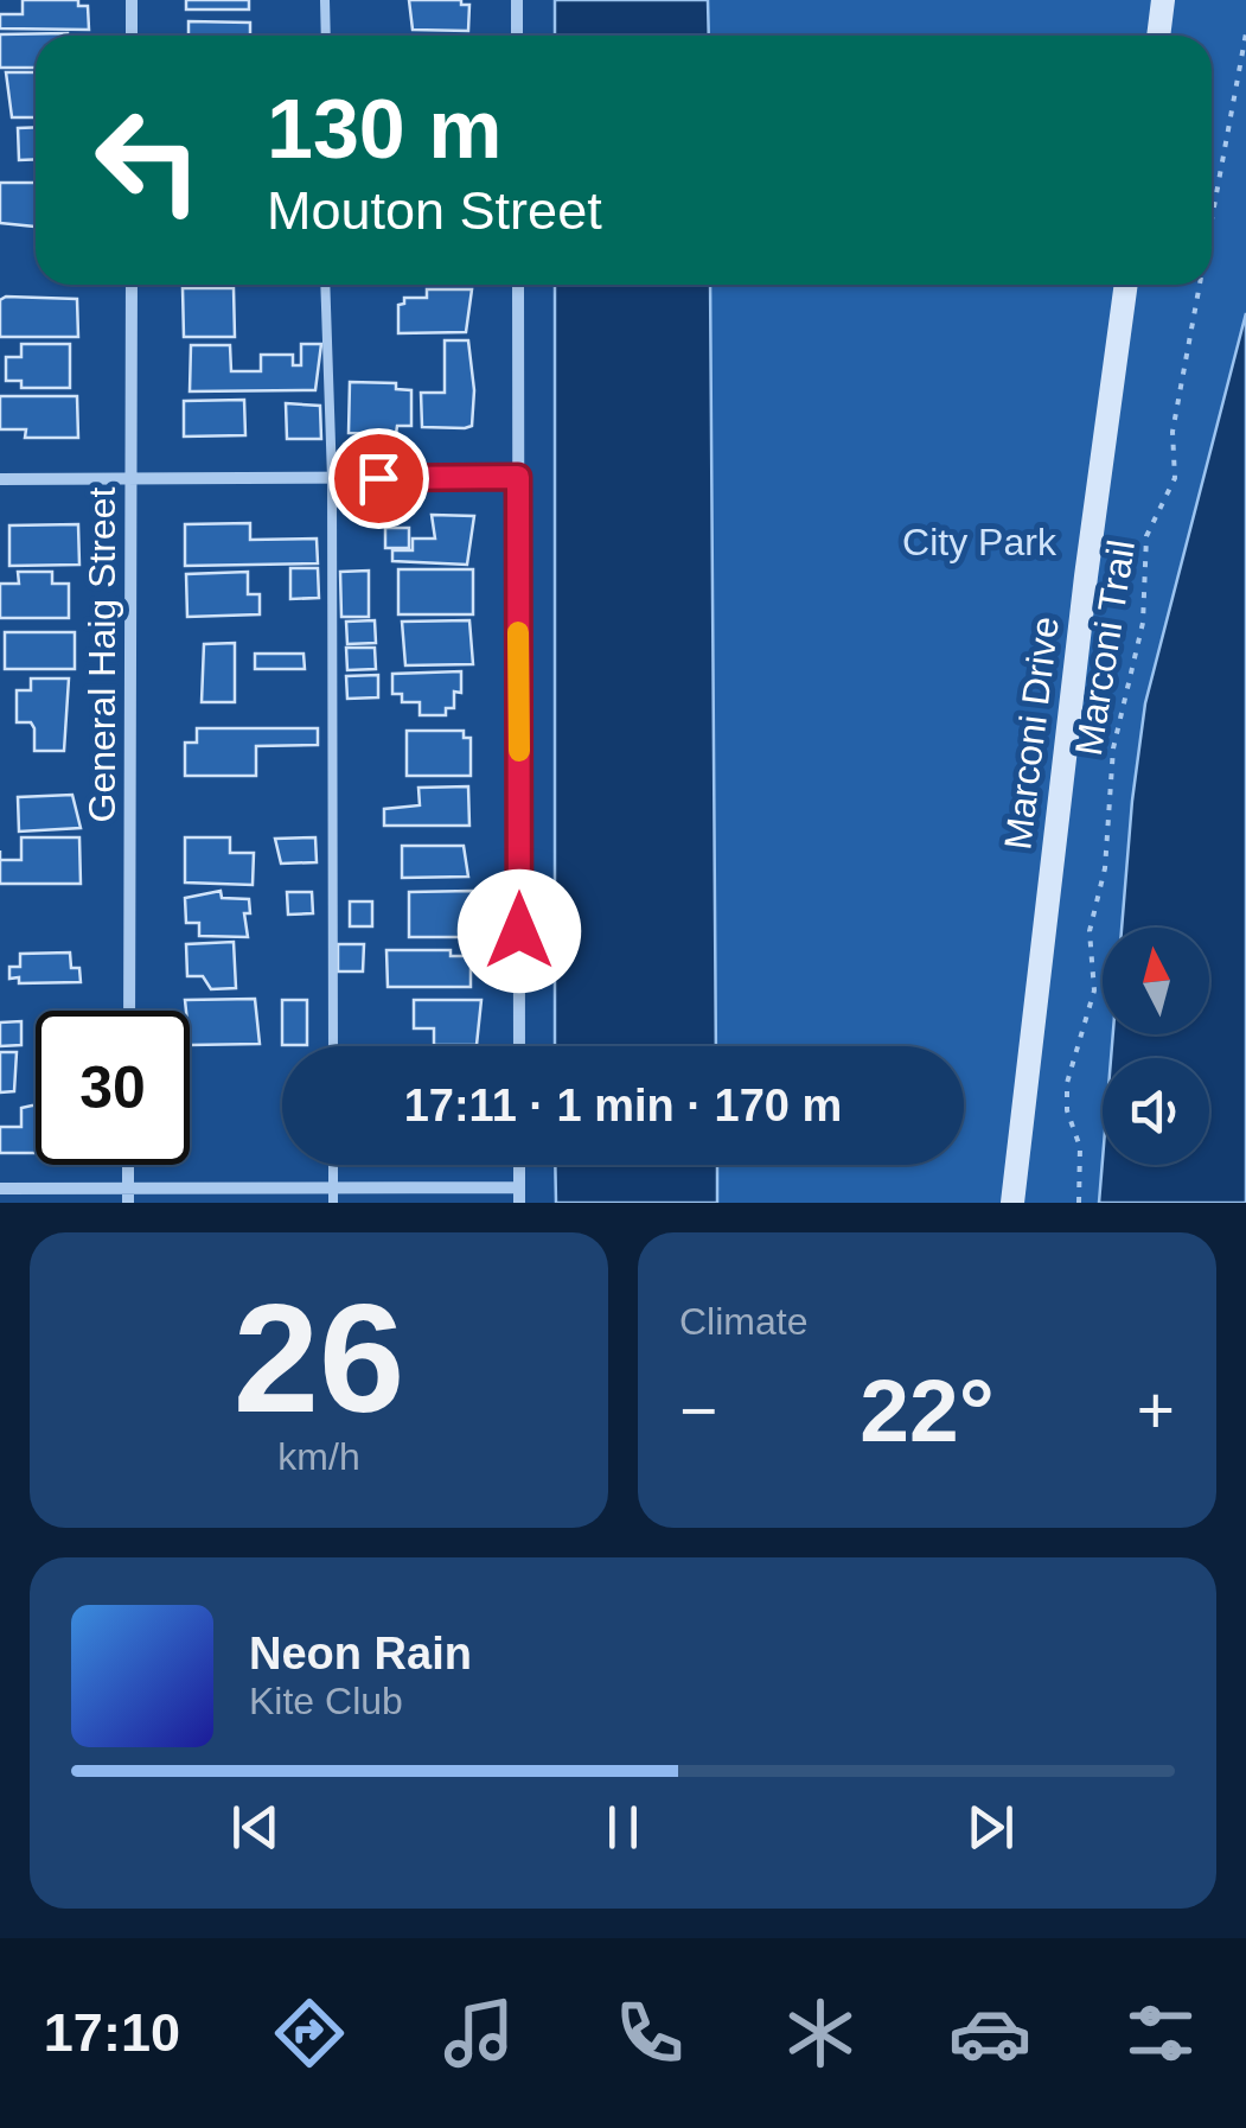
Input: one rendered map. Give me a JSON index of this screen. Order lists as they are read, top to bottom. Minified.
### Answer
{"streets":{"street":["General Haig Street","Marconi Drive"],"path":["Marconi Trail"]},"parks":["City Park"],"north":"top","page":{"turn":["130 m","Mouton Street"],"limit":"30","trip":"17:11 · 1 min · 170 m","tile":[["26","km/h"],"Climate"],"heat":["−","22°","+"],"song":["Neon Rain","Kite Club"],"tabs":"17:10"}}
